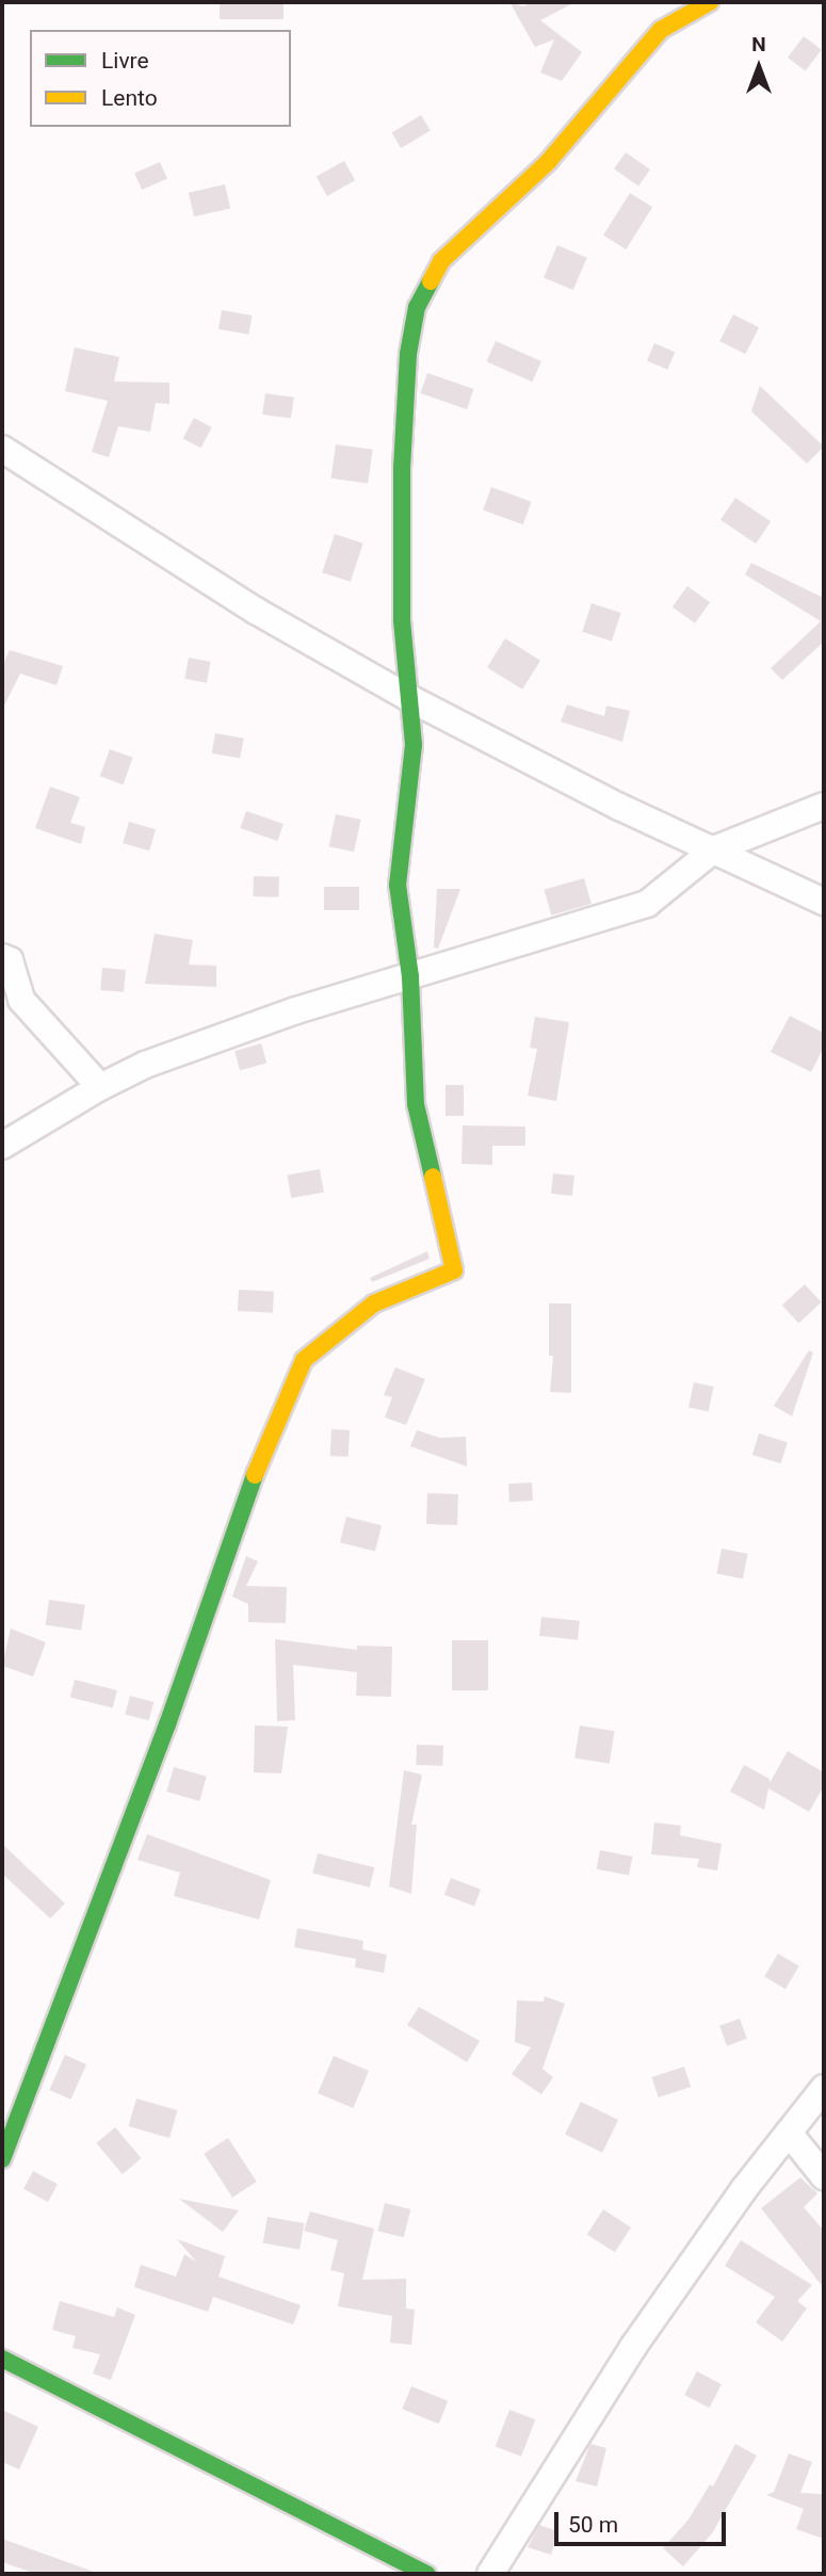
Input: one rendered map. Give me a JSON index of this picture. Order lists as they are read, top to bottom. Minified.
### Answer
{"legend":["Livre","Lento"],"scale_bar":"50 m","north":"top"}
